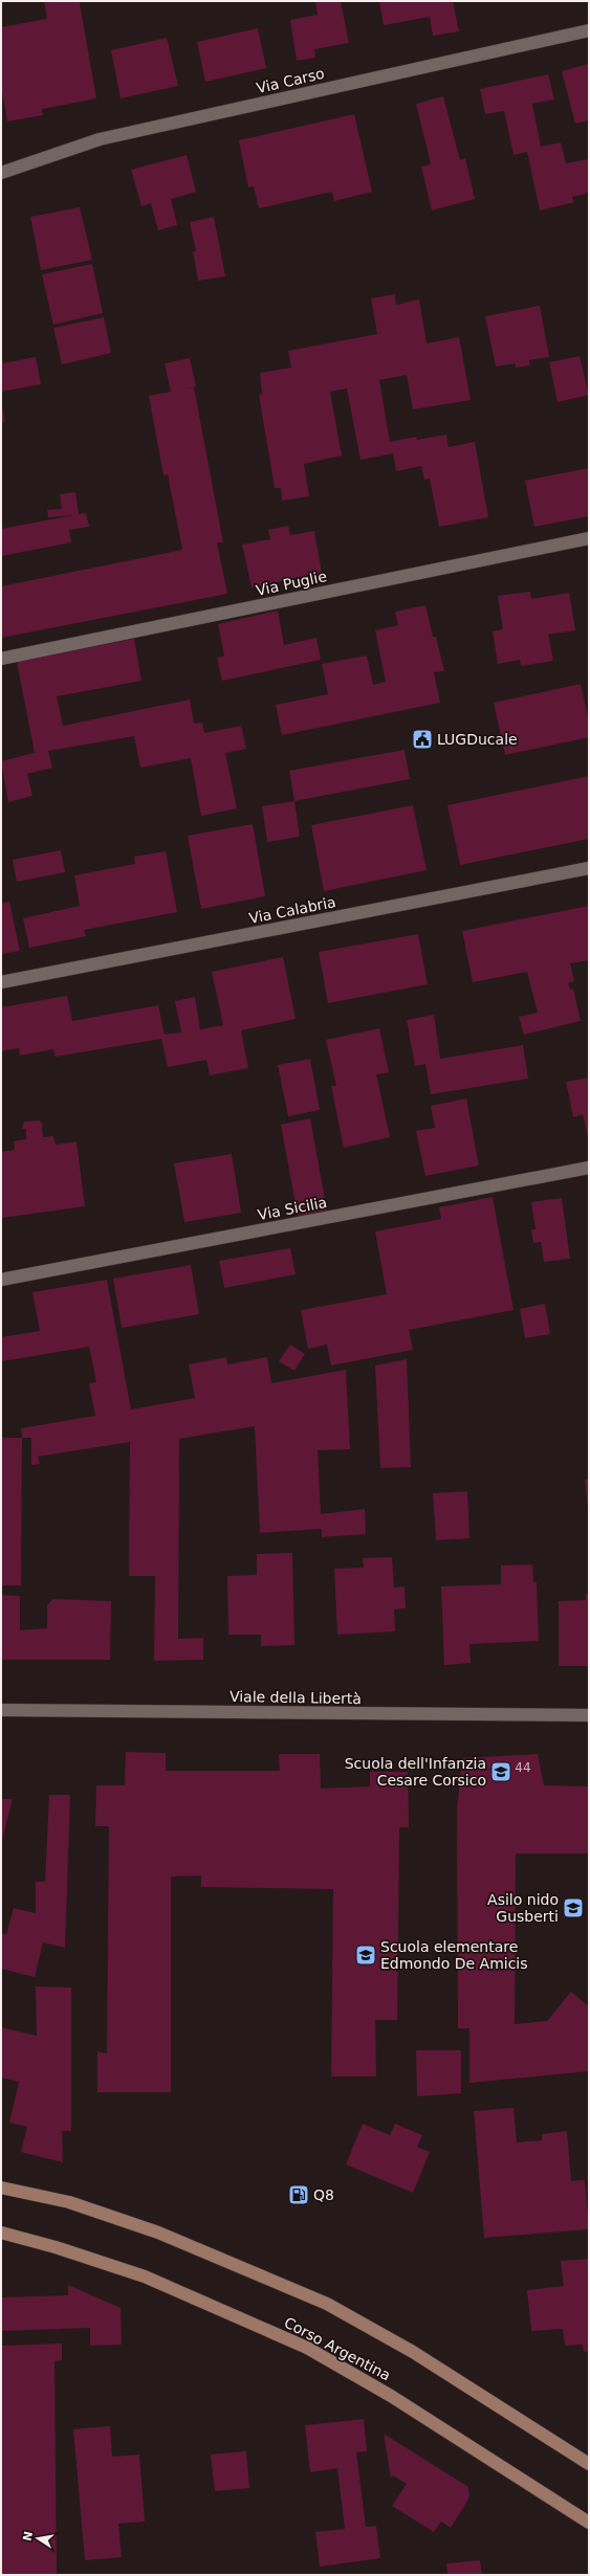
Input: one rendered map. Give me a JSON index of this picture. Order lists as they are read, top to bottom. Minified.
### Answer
{"streets":{"main road":["Corso Argentina"],"street":["Via Carso","Via Puglie","Via Calabria","Via Sicilia","Viale della Libertà"]},"places":{"public building":["LUGDucale"],"school or university":["Scuola dell'Infanzia Cesare Corsico","Asilo nido Gusberti","Scuola elementare Edmondo De Amicis"],"fuel station":["Q8"]},"house_numbers":["44"],"north":"left"}
